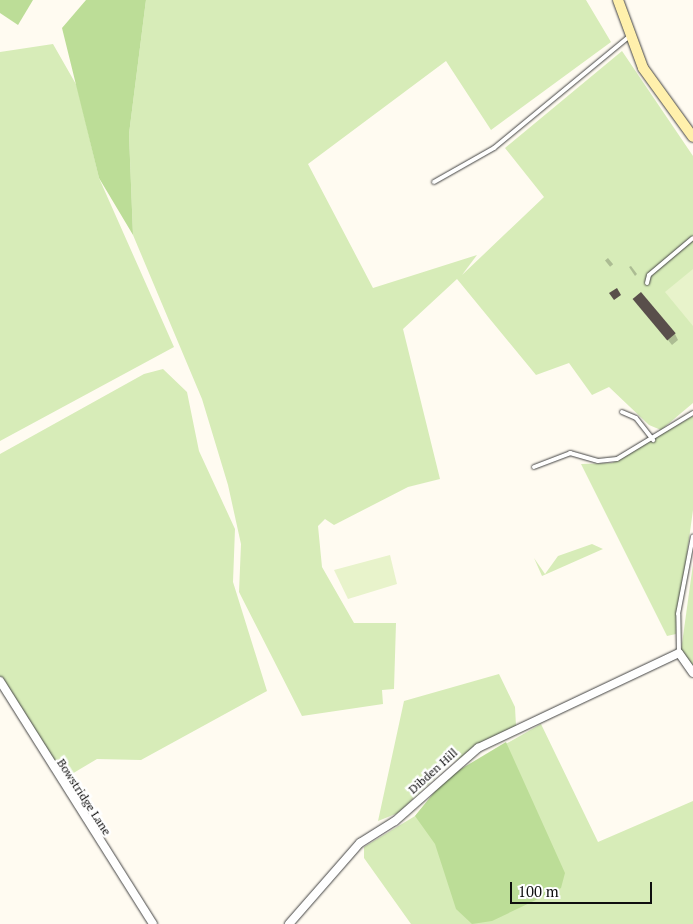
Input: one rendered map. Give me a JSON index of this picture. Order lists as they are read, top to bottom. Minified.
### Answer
{"streets":{"street":["Dibden Hill","Bowstridge Lane"]},"scale_bar":"100 m"}
